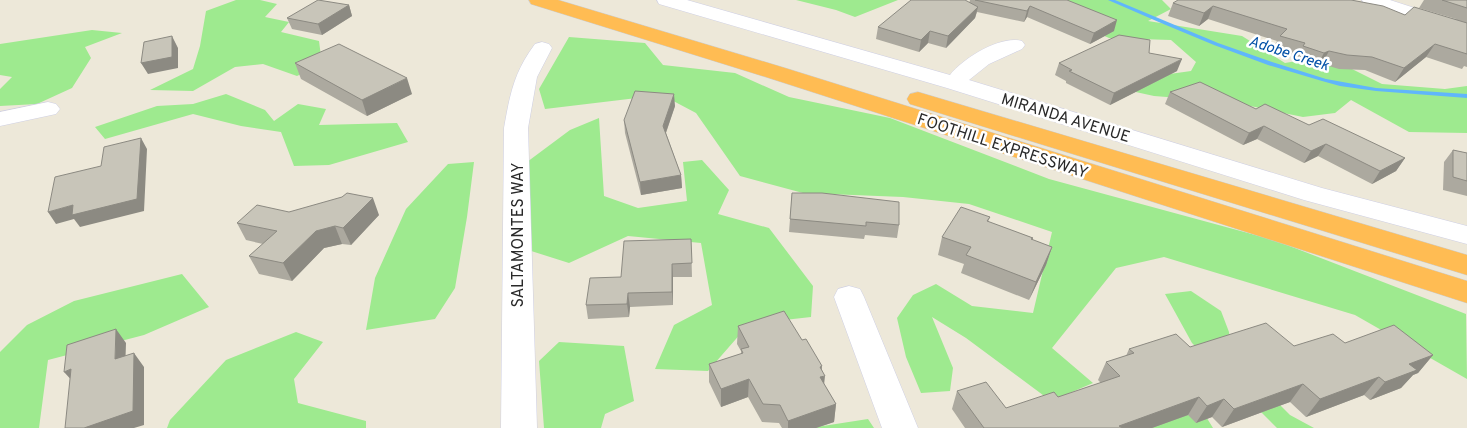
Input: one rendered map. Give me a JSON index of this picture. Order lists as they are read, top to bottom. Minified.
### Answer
{"streets":{"highway":["FOOTHILL EXPRESSWAY"],"street":["MIRANDA AVENUE","SALTAMONTES WAY"]},"water":["Adobe Creek"]}
